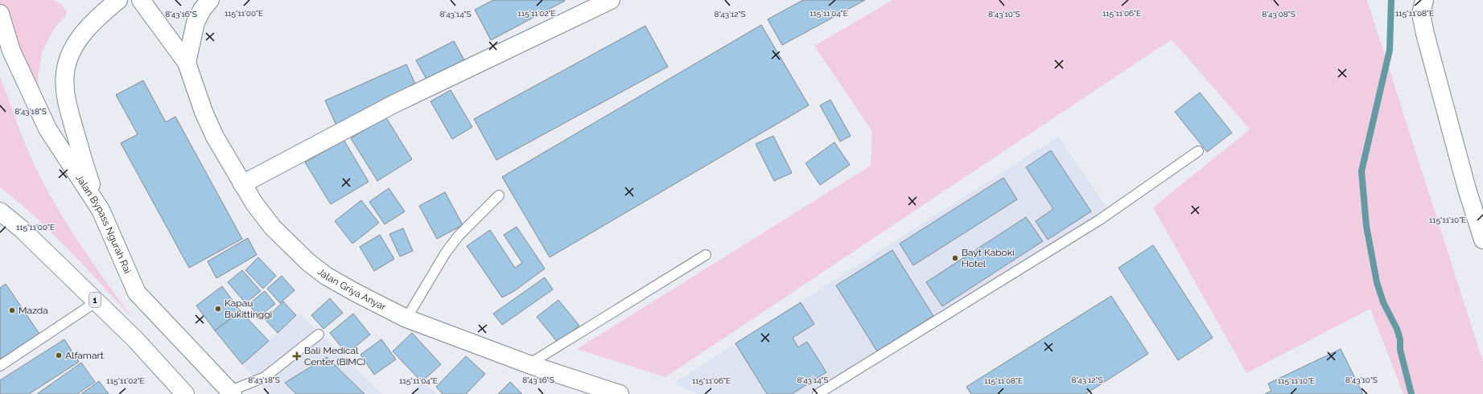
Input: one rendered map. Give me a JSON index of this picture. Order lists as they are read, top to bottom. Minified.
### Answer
{"streets":{"main road":["Jalan Bypass Ngurah Rai","Jalan Griya Anyar","1"]},"places":{"other":["Bayt Kaboki Hotel","Kapau Bukittinggi","Mazda","Alfamart"],"health":["Bali Medical Center (BIMC)"]},"coordinates":["115°11'00\"E","115°11'02\"E","115°11'04\"E","115°11'06\"E","115°11'08\"E","8°43'14\"S","8°43'12\"S","8°43'10\"S","8°43'16\"S","8°43'08\"S","8°43'18\"S","115°11'10\"E"]}
